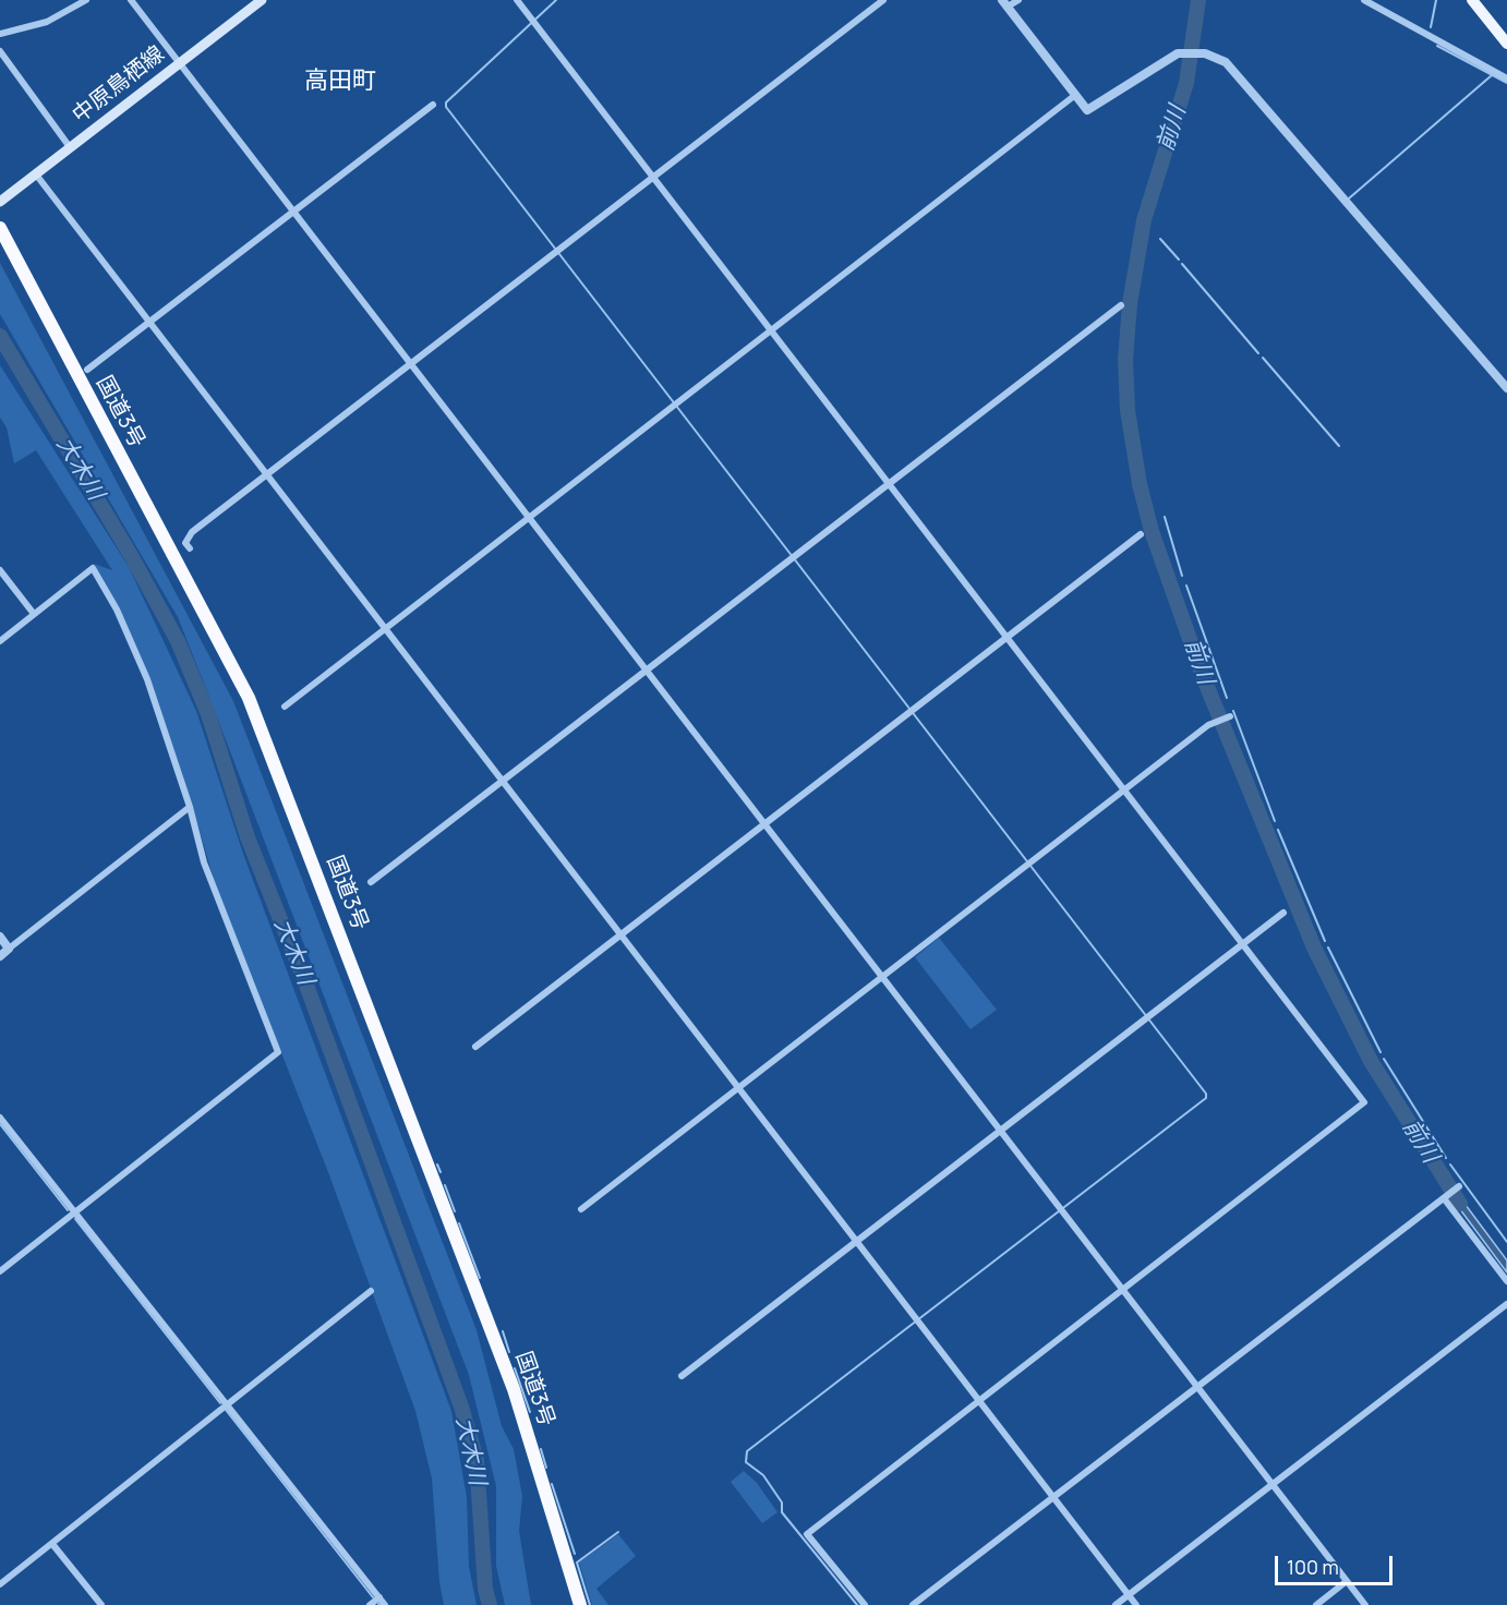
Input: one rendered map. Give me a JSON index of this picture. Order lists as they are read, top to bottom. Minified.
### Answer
{"streets":{"highway":["国道3号"],"main road":["中原鳥栖線"]},"districts":["高田町"],"water":["前川","大木川"],"scale_bar":"100 m"}
